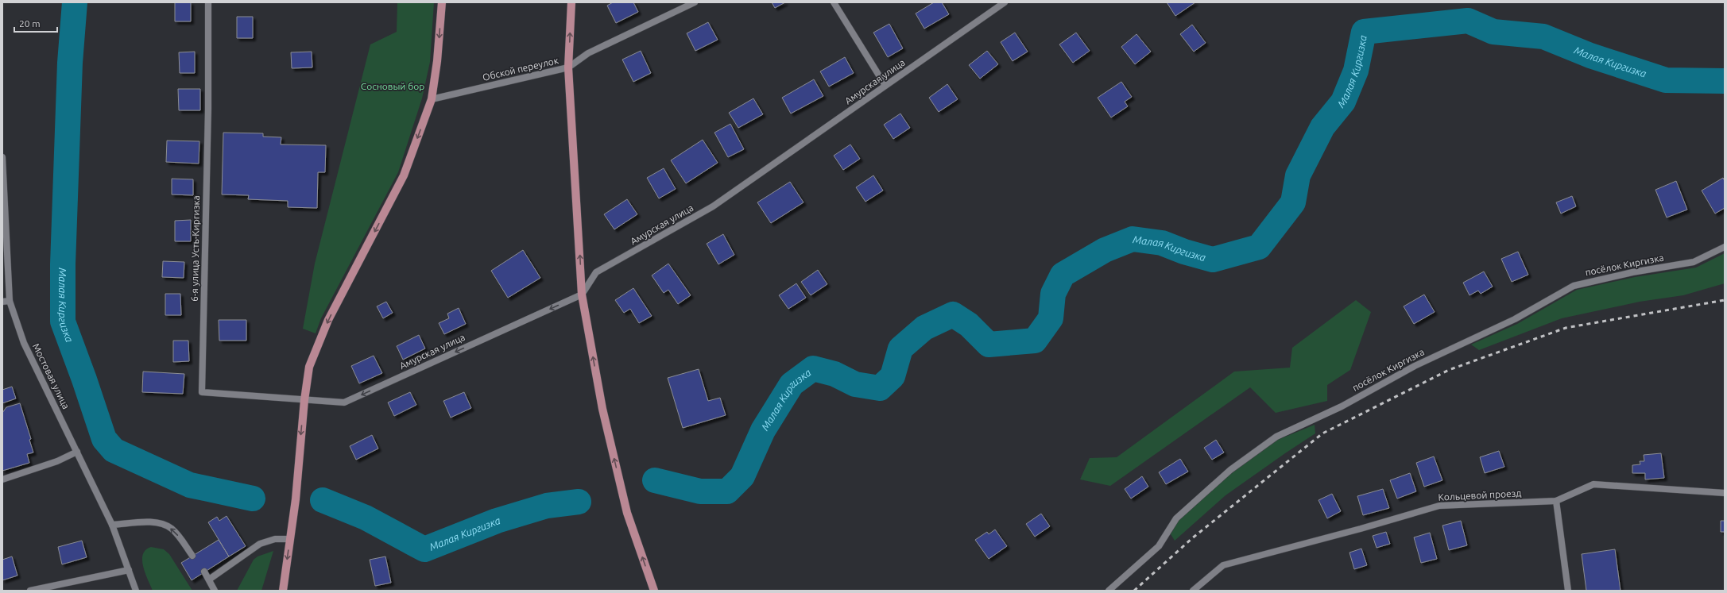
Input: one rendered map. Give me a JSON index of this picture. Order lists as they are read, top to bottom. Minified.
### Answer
{"streets":{"street":["Обской переулок","Амурская улица","6-я улица Усть-Киргизка","посёлок Киргизка","Мостовая улица","Кольцевой проезд"]},"crossings":[["Амурская улица","6-я улица Усть-Киргизка"]],"one_way":["Амурская улица"],"water":["Малая Киргизка"],"parks":["Сосновый бор"],"scale_bar":"20 m"}
